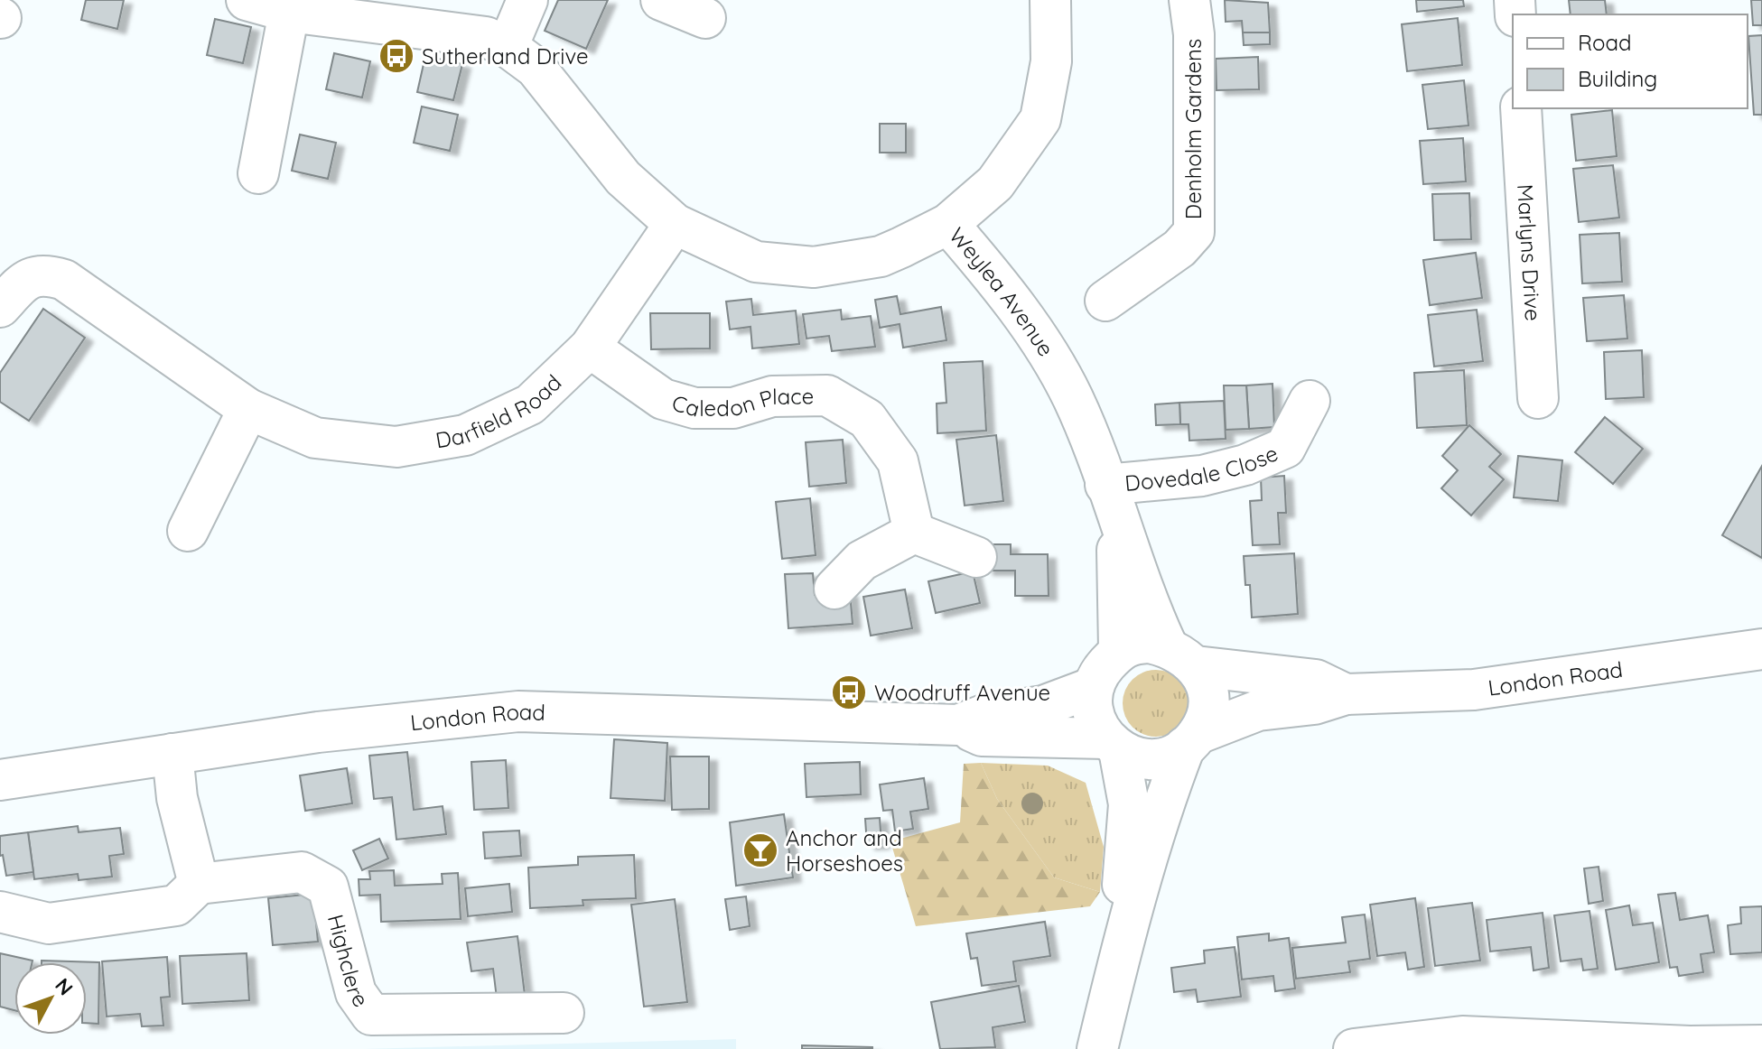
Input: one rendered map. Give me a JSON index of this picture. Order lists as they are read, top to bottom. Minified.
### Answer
{"streets":{"street":["Denholm Gardens","Marlyns Drive","Weylea Avenue","Caledon Place","Darfield Road","Dovedale Close","London Road","Highclere"]},"crossings":[["Weylea Avenue","Dovedale Close"],["Weylea Avenue","London Road"],["Caledon Place","Darfield Road"]],"places":{"bus stop":["Sutherland Drive","Woodruff Avenue"],"bar":["Anchor and Horseshoes"]},"legend":["Road","Building"],"north":"top right"}
